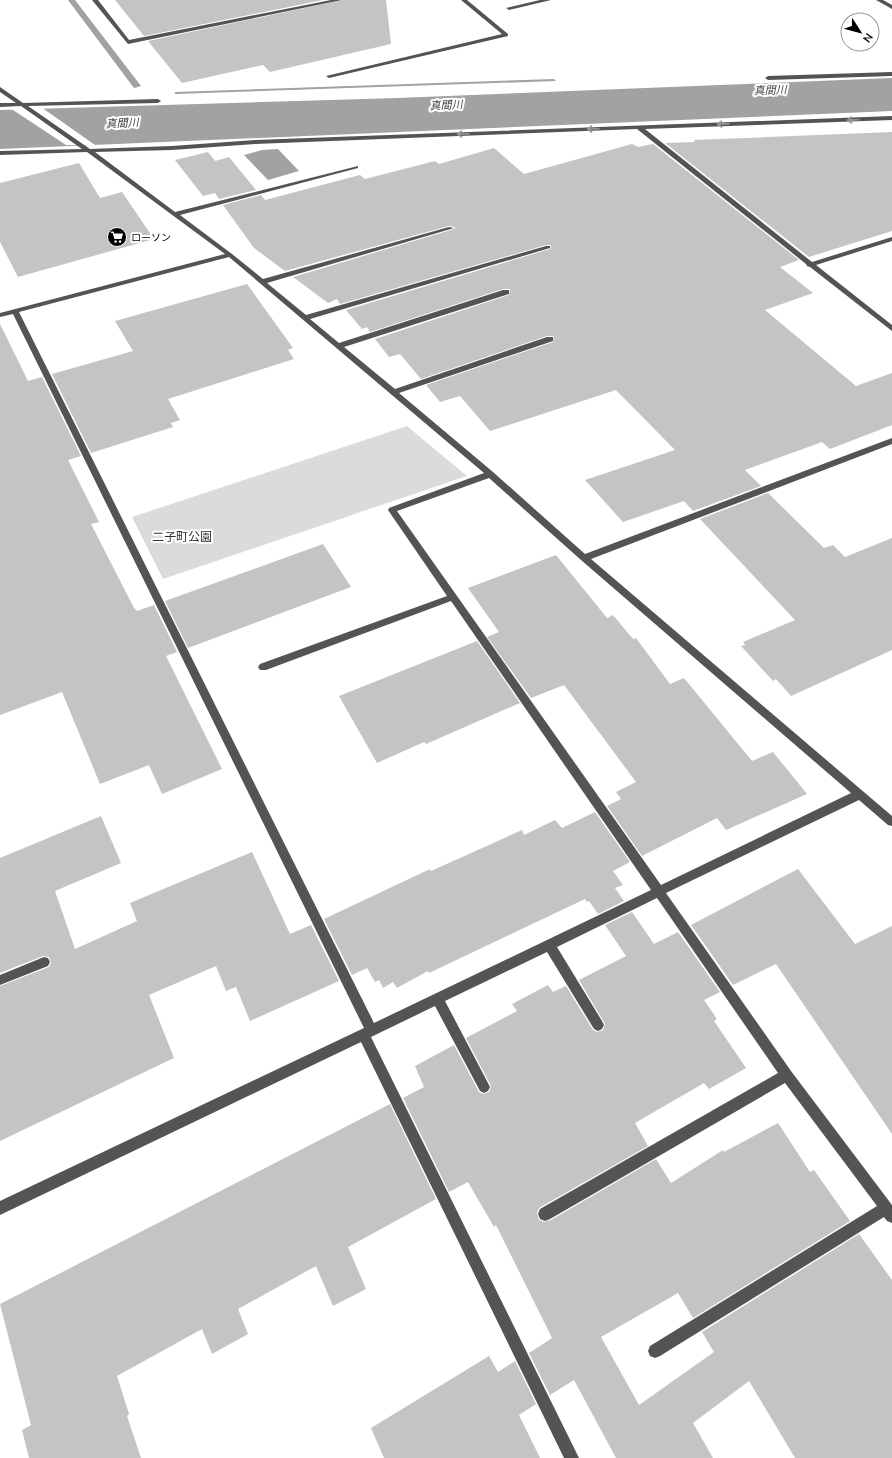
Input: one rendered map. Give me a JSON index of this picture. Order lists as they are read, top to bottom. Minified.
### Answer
{"water":["真間川"],"parks":["二子町公園"],"places":{"supermarket":["ローソン"]},"north":"bottom right"}
